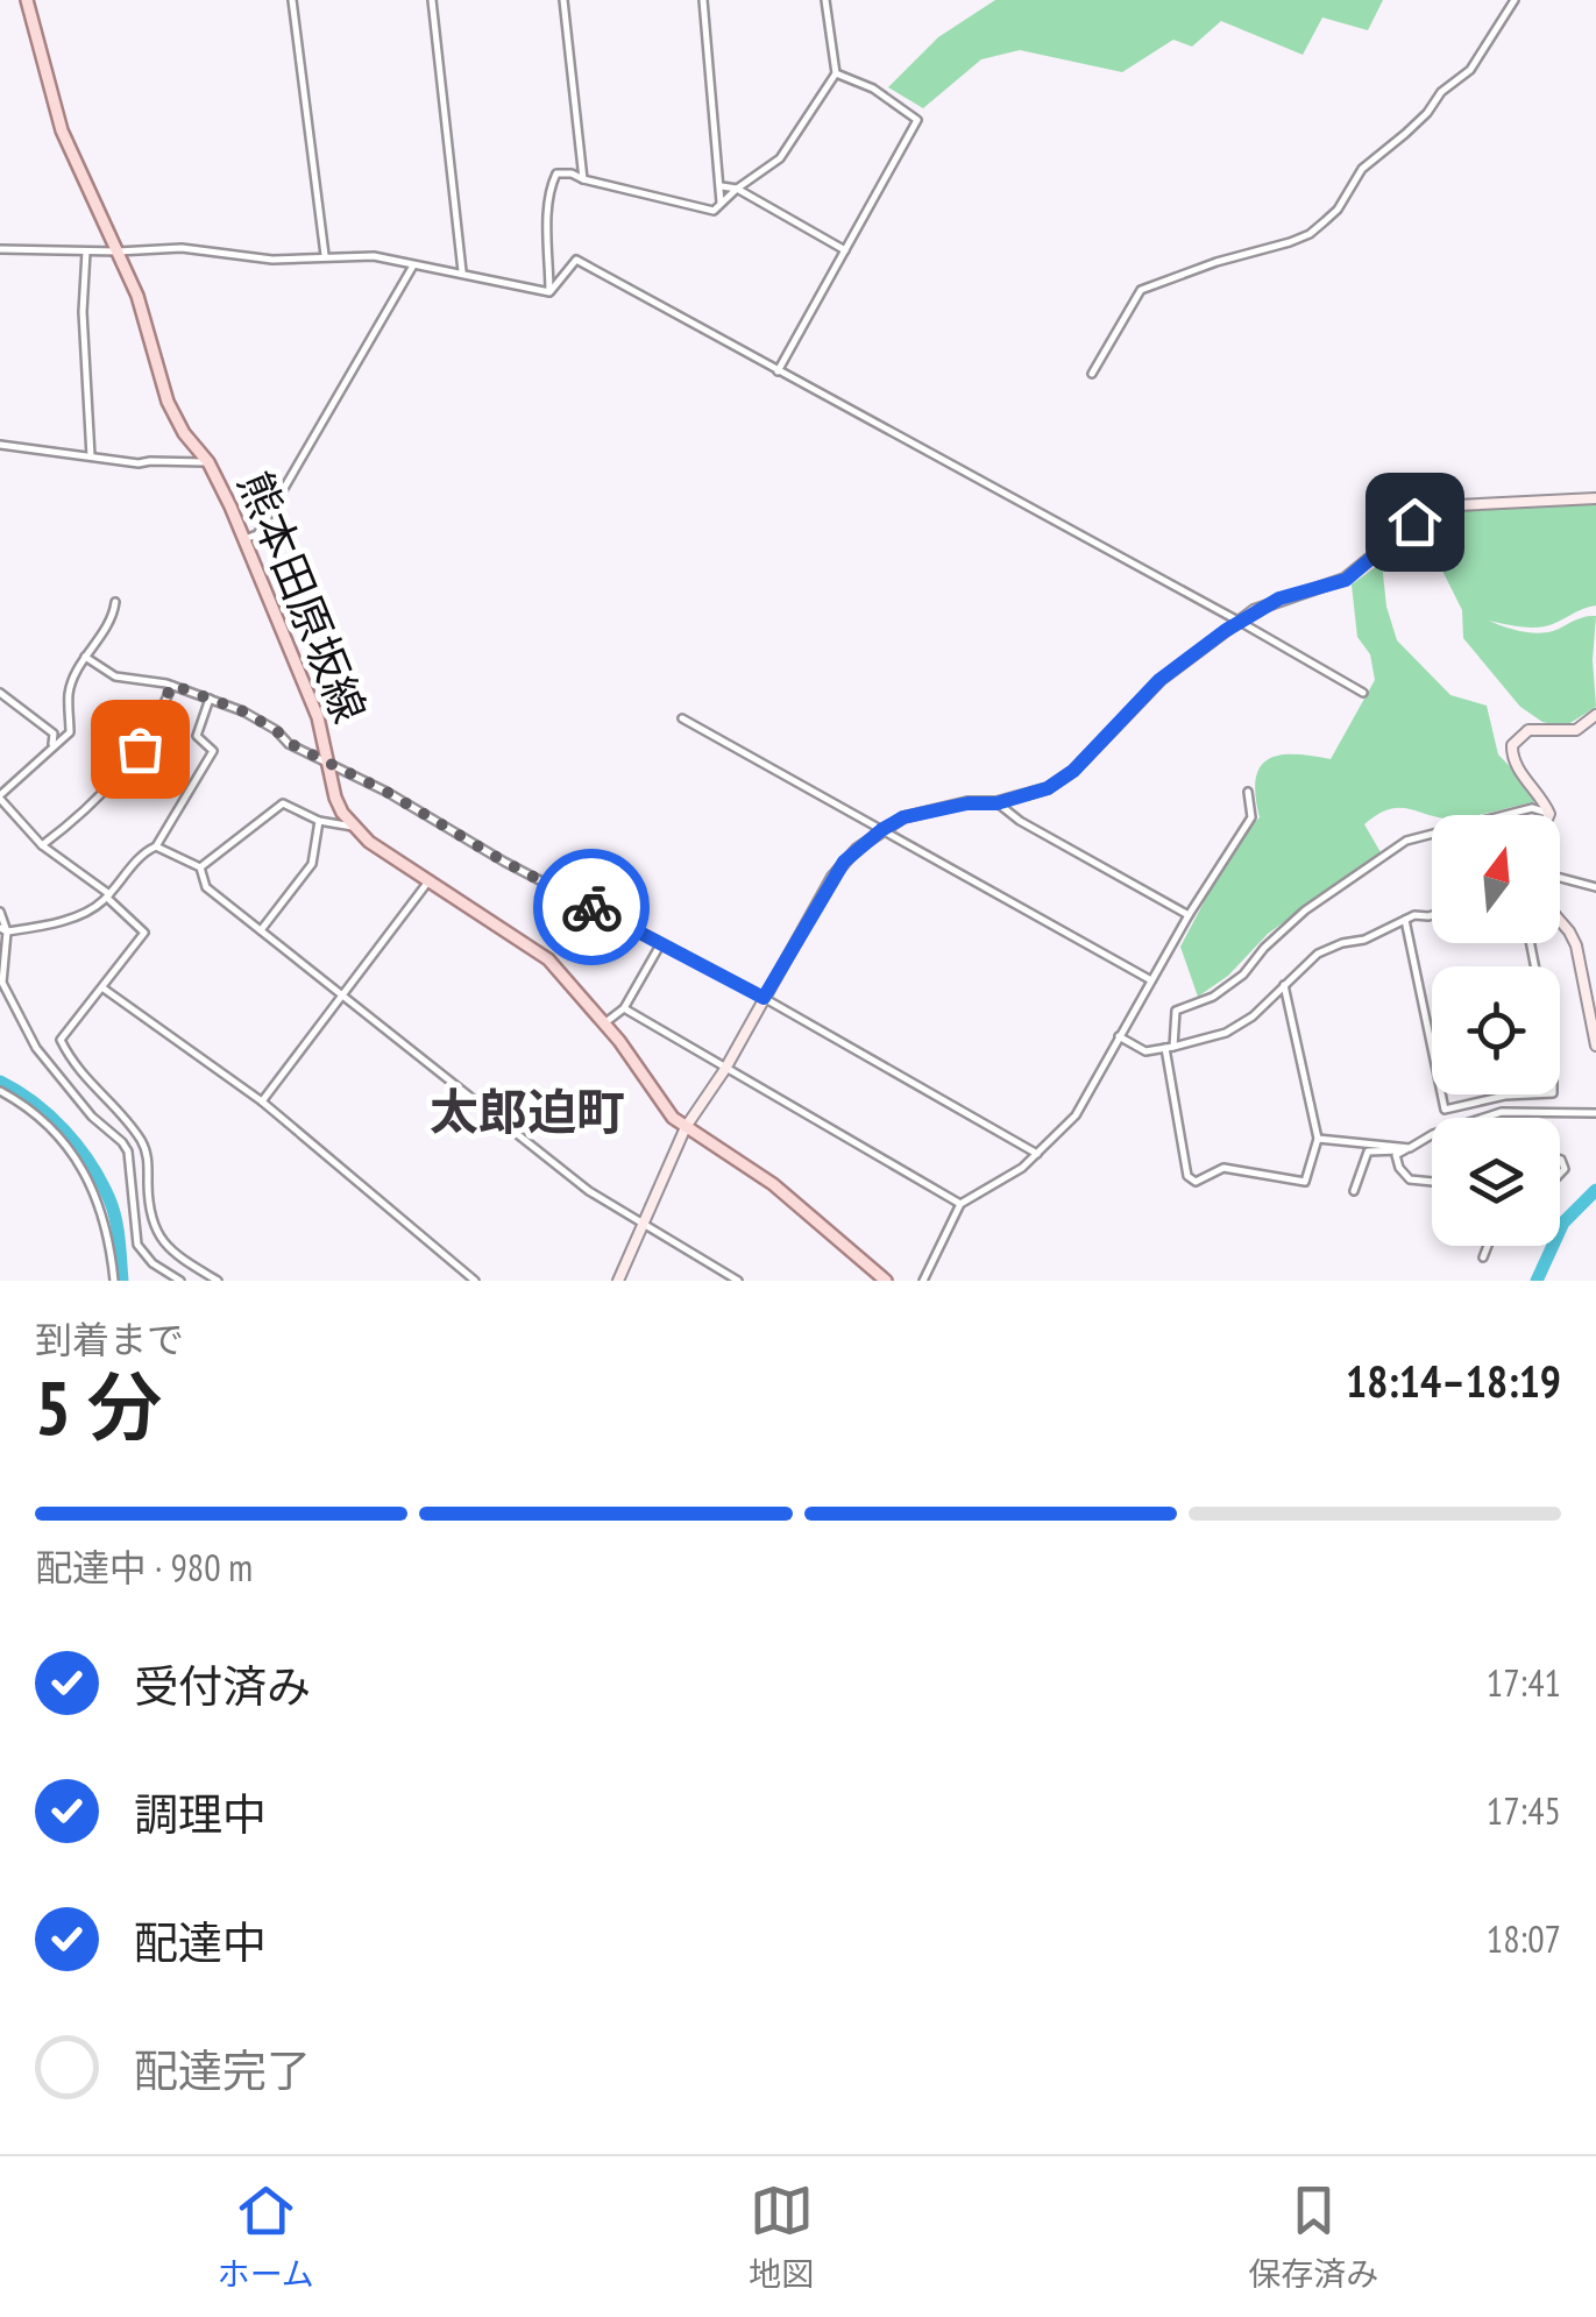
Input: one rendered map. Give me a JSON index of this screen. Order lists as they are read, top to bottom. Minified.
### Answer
{"streets":{"main road":["熊本田原坂線"]},"districts":["太郎迫町"],"north":"top","page":{"heading":["5 分","到着まで","18:14–18:19"],"bar":"配達中 · 980 m","list":[["受付済み","17:41"],["調理中","17:45"],["配達中","18:07"],"配達完了"],"tabs":["ホーム","地図","保存済み"]}}
